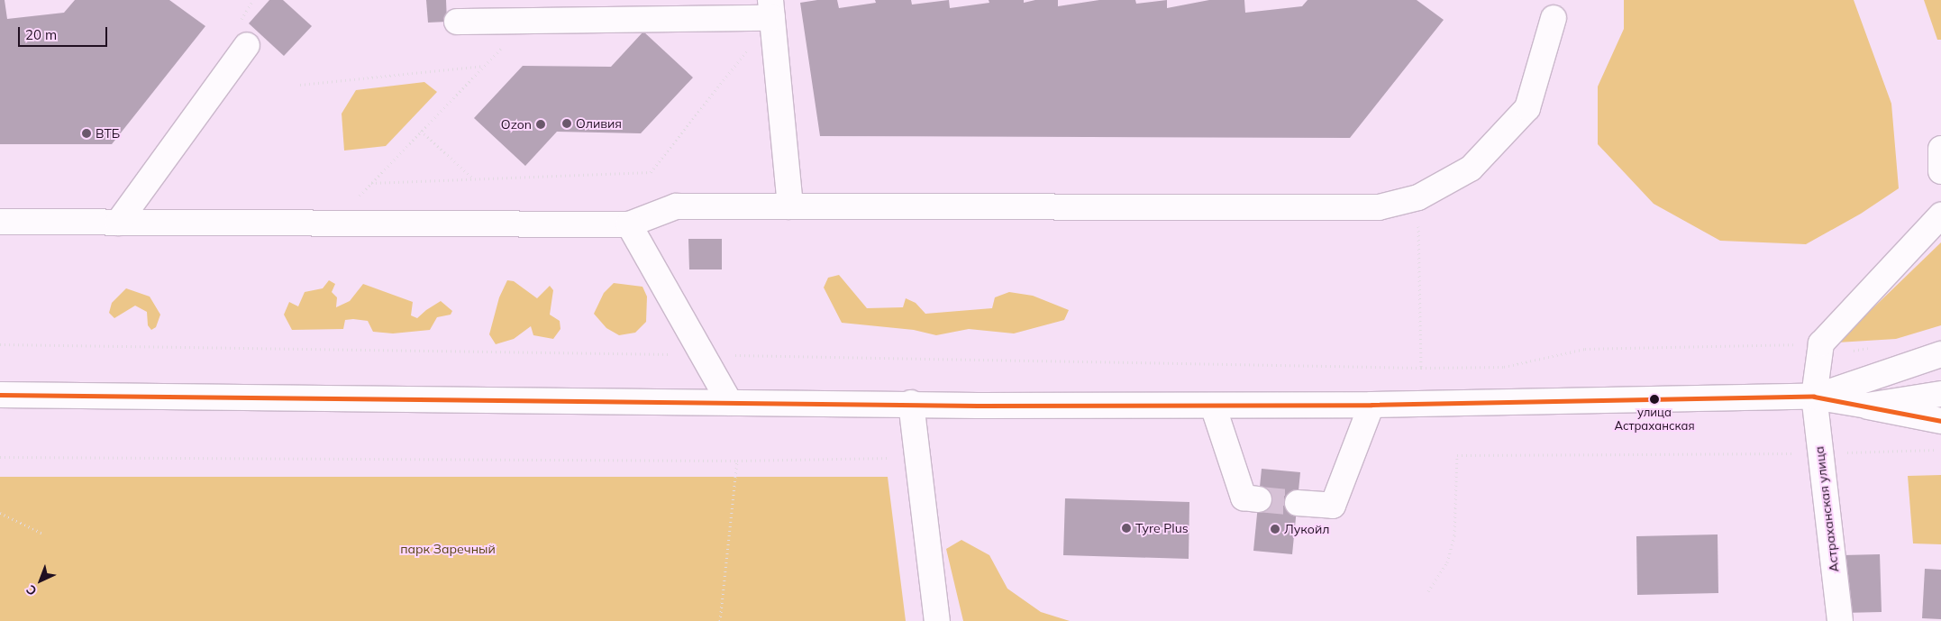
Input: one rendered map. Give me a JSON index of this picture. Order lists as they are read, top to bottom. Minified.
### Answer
{"streets":{"main road":["Астраханская улица"]},"parks":["парк Заречный"],"places":["Оливия","Ozon","ВТБ","улица Астраханская","Tyre Plus","Лукойл"],"scale_bar":"20 m","north":"bottom left"}
